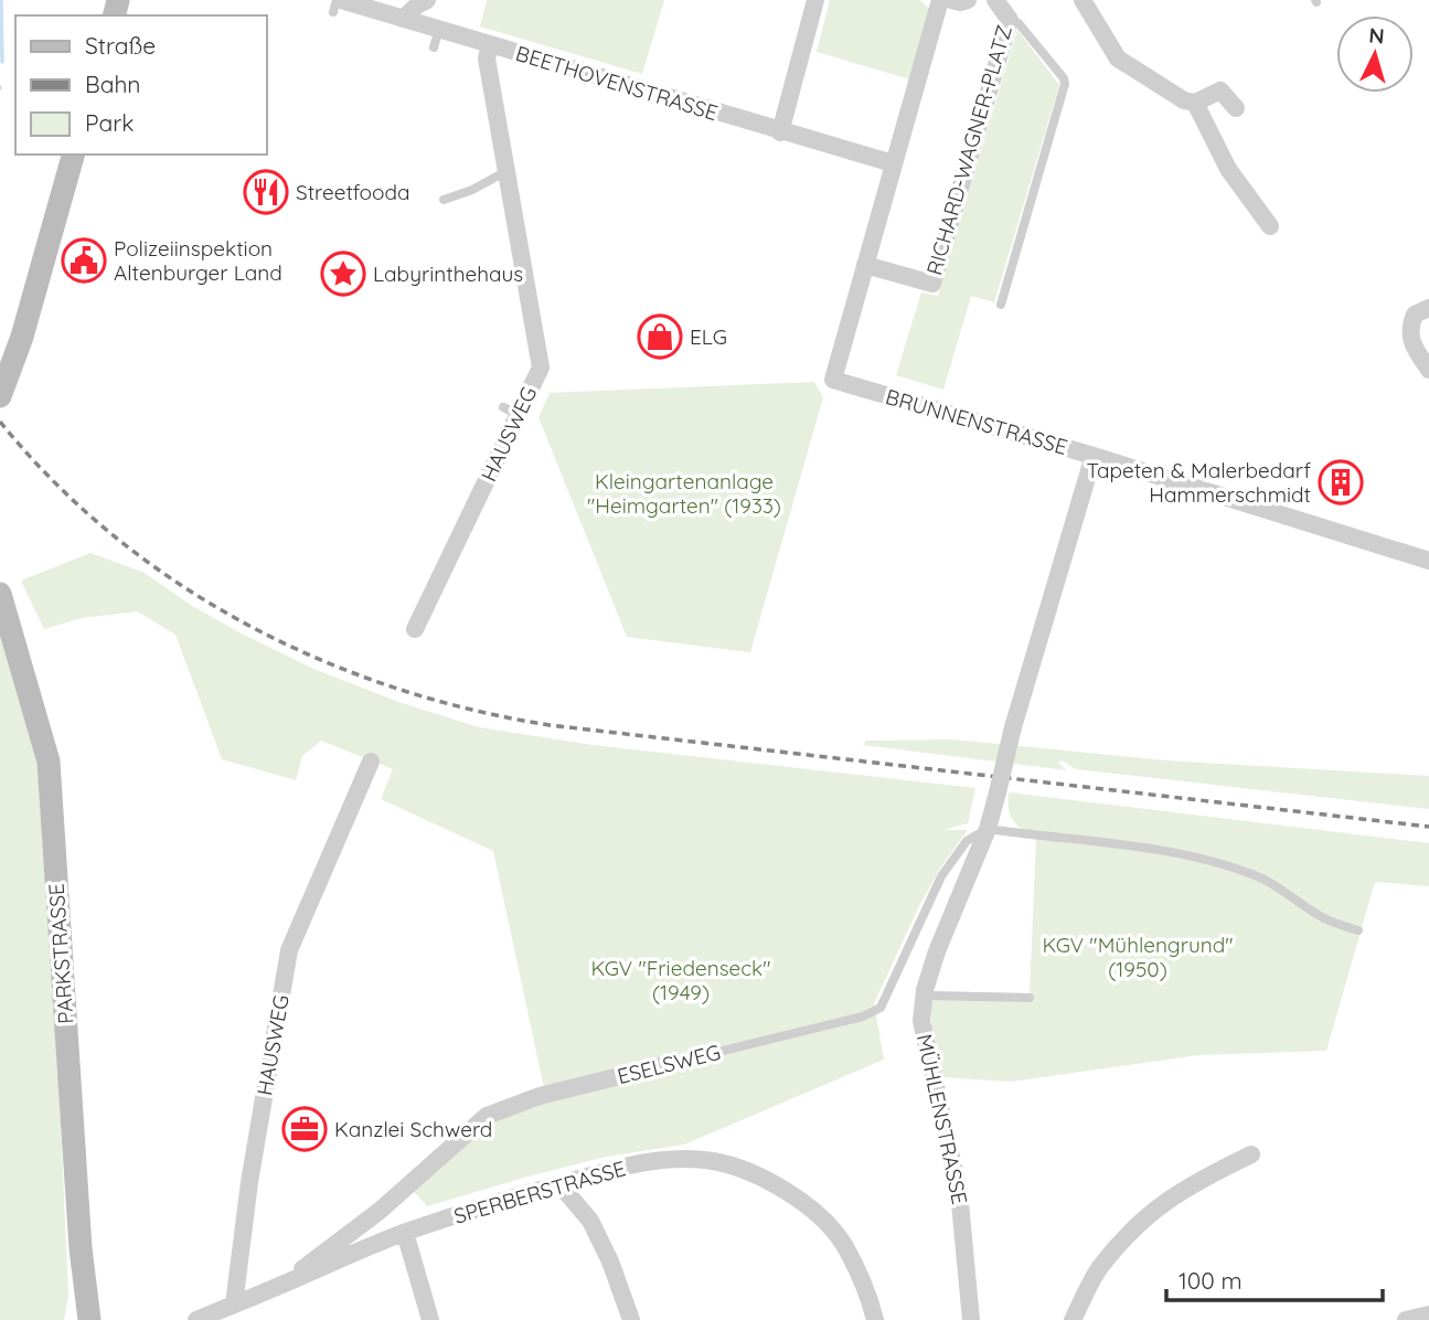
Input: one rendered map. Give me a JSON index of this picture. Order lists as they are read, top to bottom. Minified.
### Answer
{"streets":{"street":["BEETHOVENSTRASSE","RICHARD-WAGNER-PLATZ","BRUNNENSTRASSE","HAUSWEG","PARKSTRASSE","ESELSWEG","MÜHLENSTRASSE","SPERBERSTRASSE"]},"crossings":[["BEETHOVENSTRASSE","HAUSWEG"],["RICHARD-WAGNER-PLATZ","BRUNNENSTRASSE"],["BRUNNENSTRASSE","MÜHLENSTRASSE"],["HAUSWEG","SPERBERSTRASSE"],["ESELSWEG","MÜHLENSTRASSE"],["ESELSWEG","SPERBERSTRASSE"]],"parks":["Kleingartenanlage \"Heimgarten\" (1933)","KGV \"Mühlengrund\" (1950)","KGV \"Friedenseck\" (1949)"],"places":{"restaurant":["Streetfooda"],"public building":["Polizeiinspektion Altenburger Land"],"place":["Labyrinthehaus"],"shop":["ELG"],"building":["Tapeten & Malerbedarf Hammerschmidt"],"office":["Kanzlei Schwerd"]},"legend":["Straße","Bahn","Park"],"scale_bar":"100 m","north":"top"}
